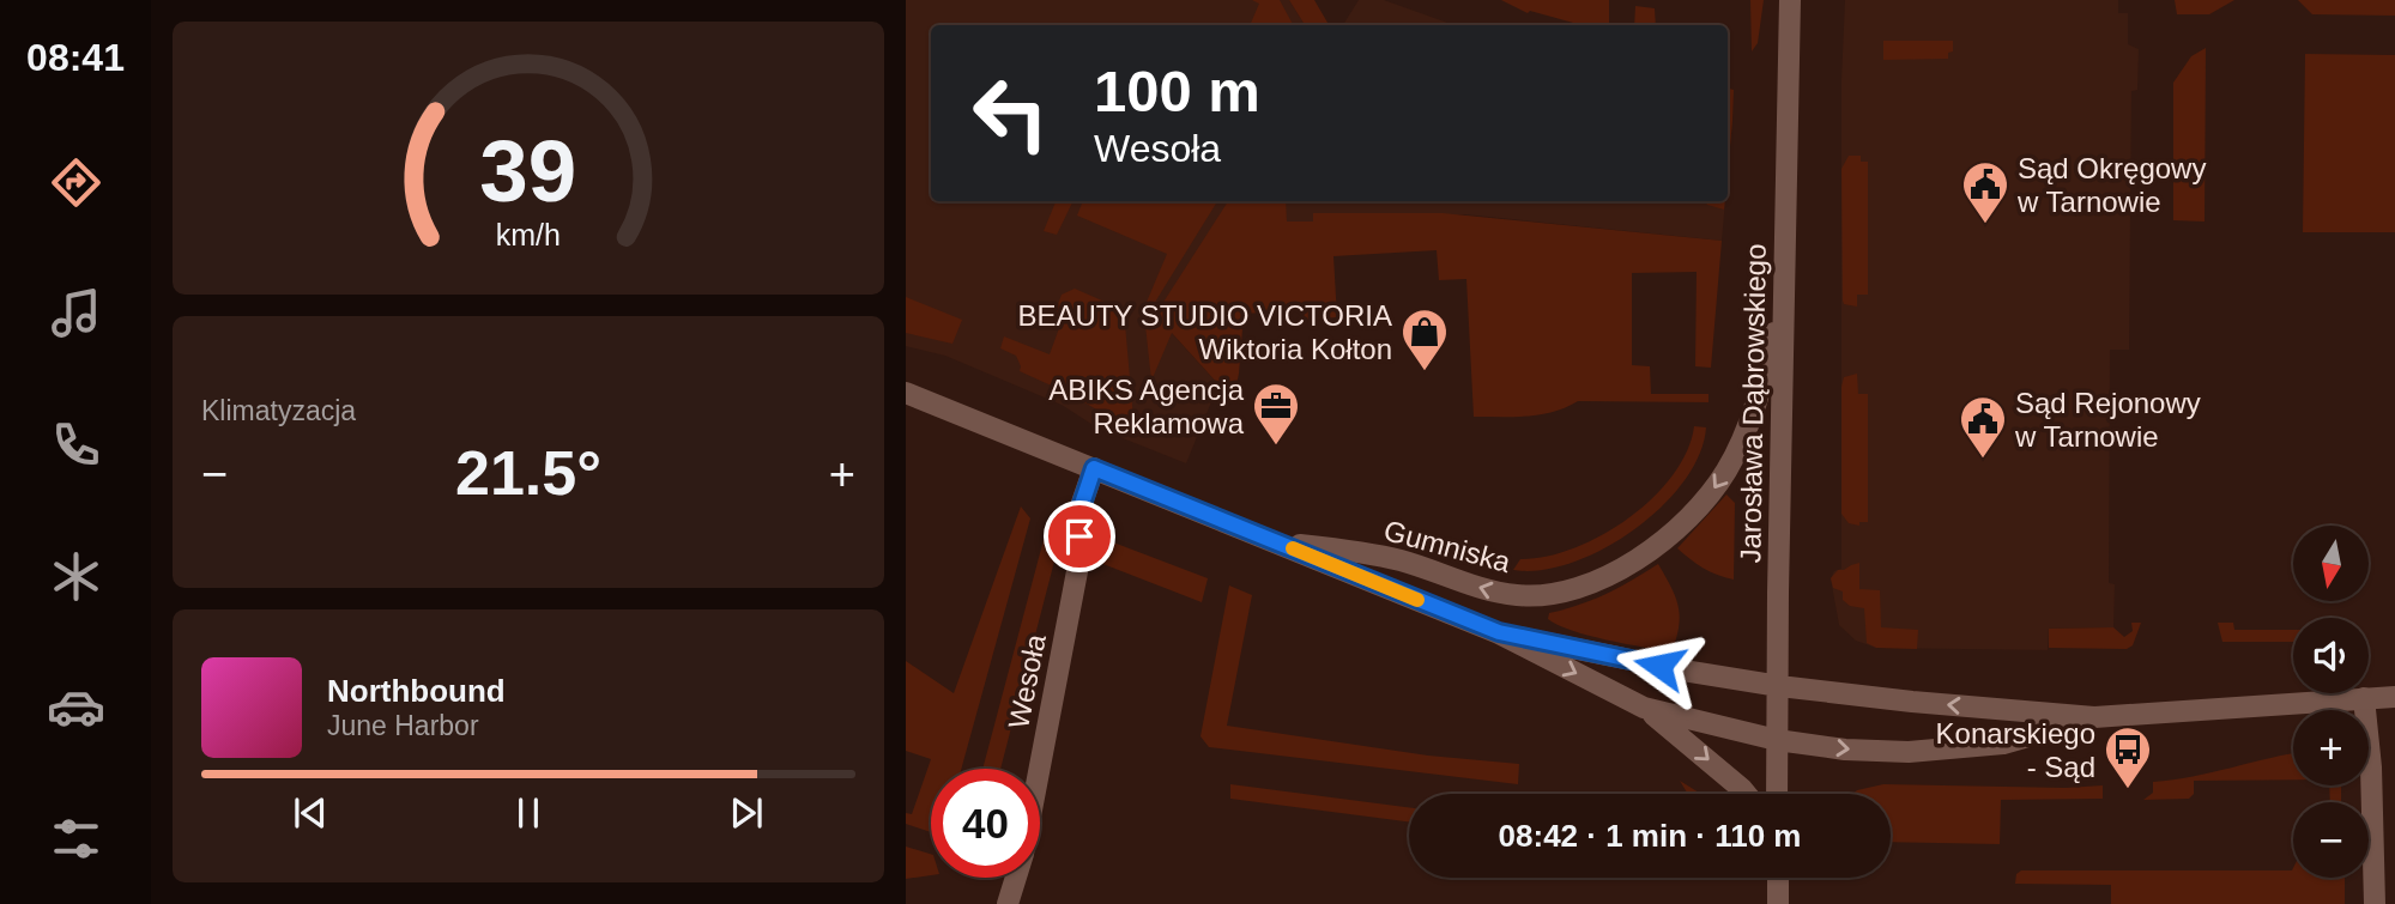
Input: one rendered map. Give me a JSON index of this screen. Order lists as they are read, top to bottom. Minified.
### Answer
{"streets":{"street":["Jarosława Dąbrowskiego","Gumniska","Wesoła"]},"crossings":[["Jarosława Dąbrowskiego","Gumniska"],["Gumniska","Wesoła"]],"places":{"public building":["Sąd Okręgowy w Tarnowie","Sąd Rejonowy w Tarnowie"],"shop":["BEAUTY STUDIO VICTORIA Wiktoria Kołton"],"office":["ABIKS Agencja Reklamowa"],"bus stop":["Konarskiego - Sąd"]},"north":"bottom","page":{"tabs":"08:41","turn":["100 m","Wesoła"],"tile":"Klimatyzacja","heat":["−","21.5°","+"],"map_buttons":["+","−"],"song":["Northbound","June Harbor"],"limit":"40","trip":"08:42 · 1 min · 110 m","gauge":["39","km/h"]}}
